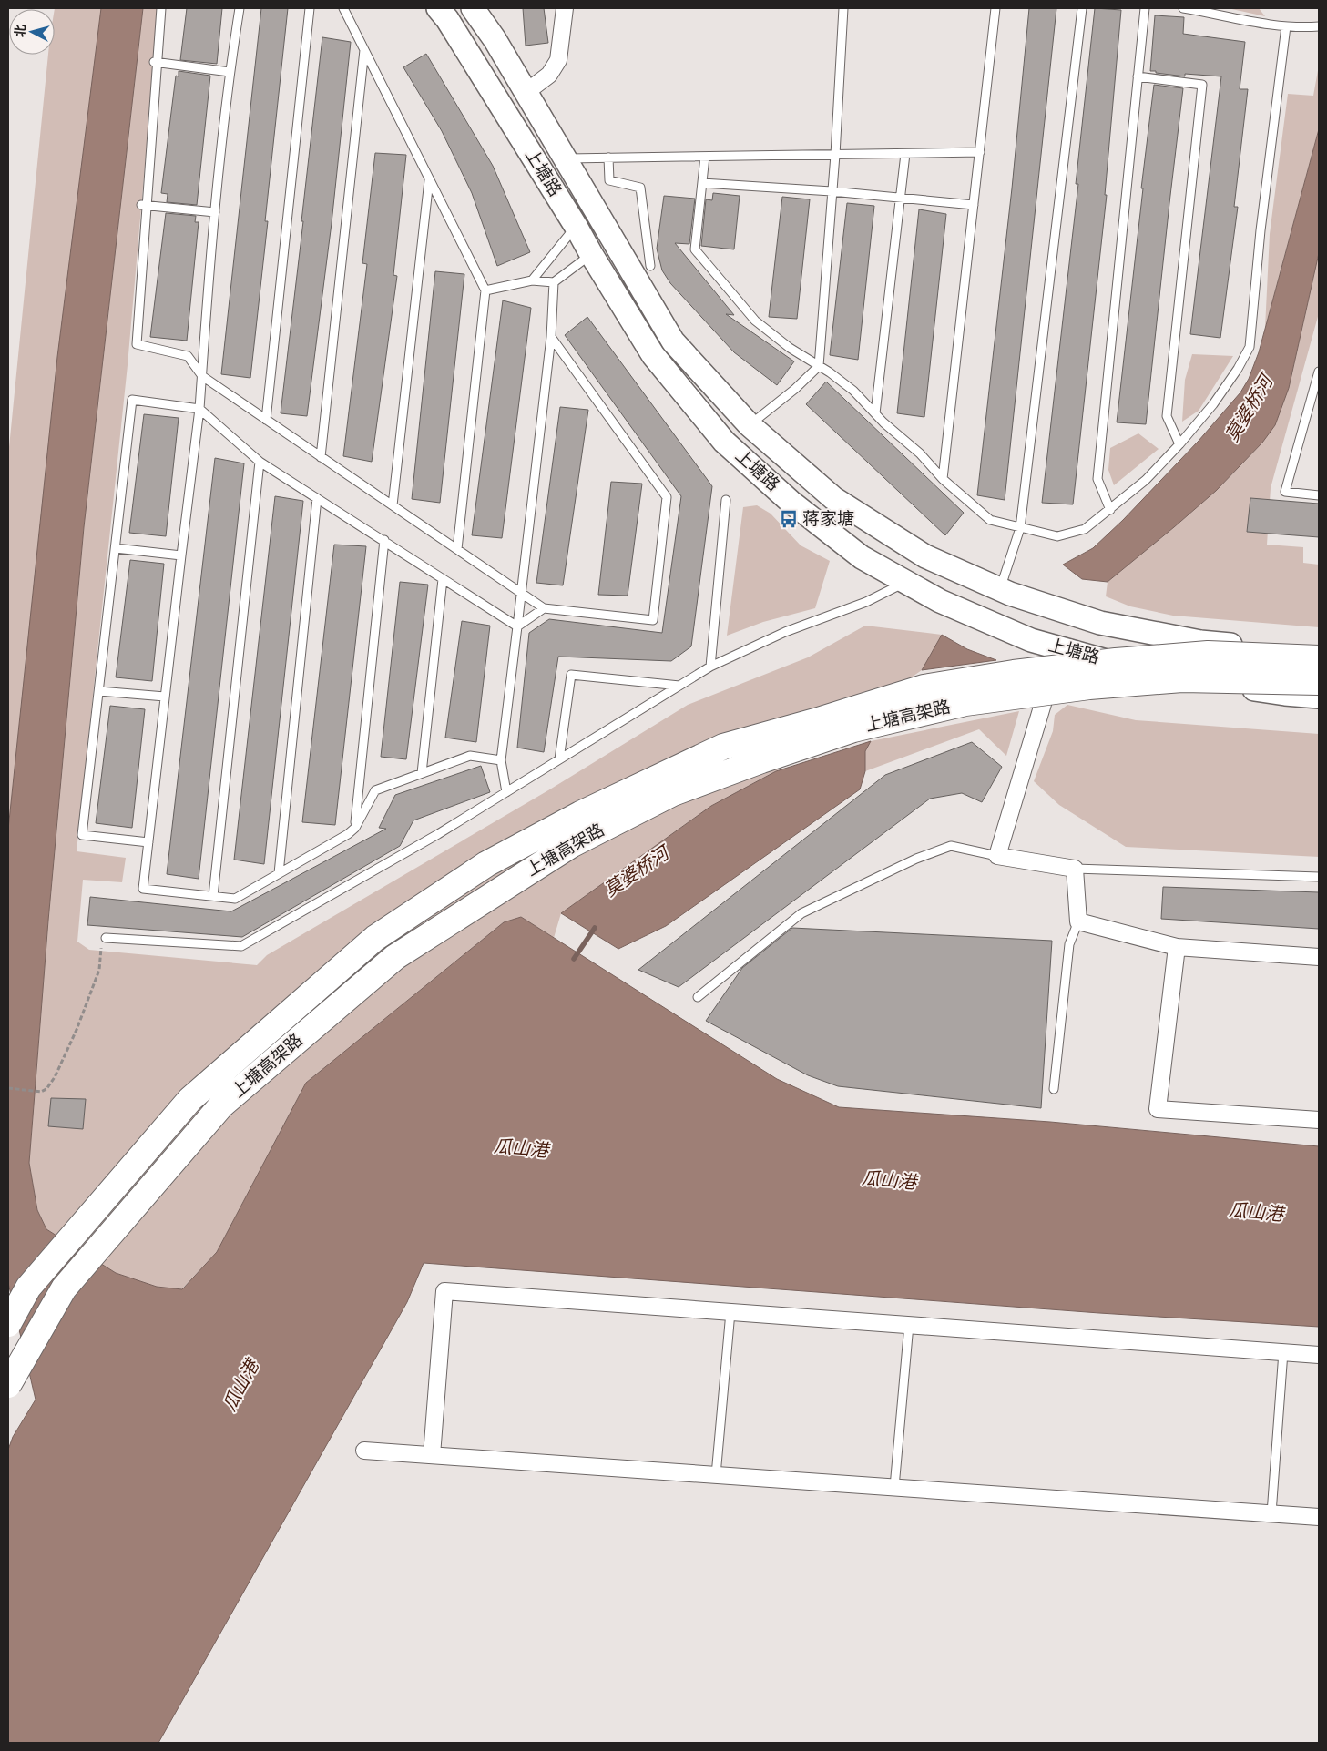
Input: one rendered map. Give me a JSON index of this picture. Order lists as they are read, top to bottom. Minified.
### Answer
{"streets":{"highway":["上塘高架路"],"main road":["上塘路"]},"water":["莫婆桥河","瓜山港"],"places":{"bus stop":["蒋家塘"]},"north":"left"}
